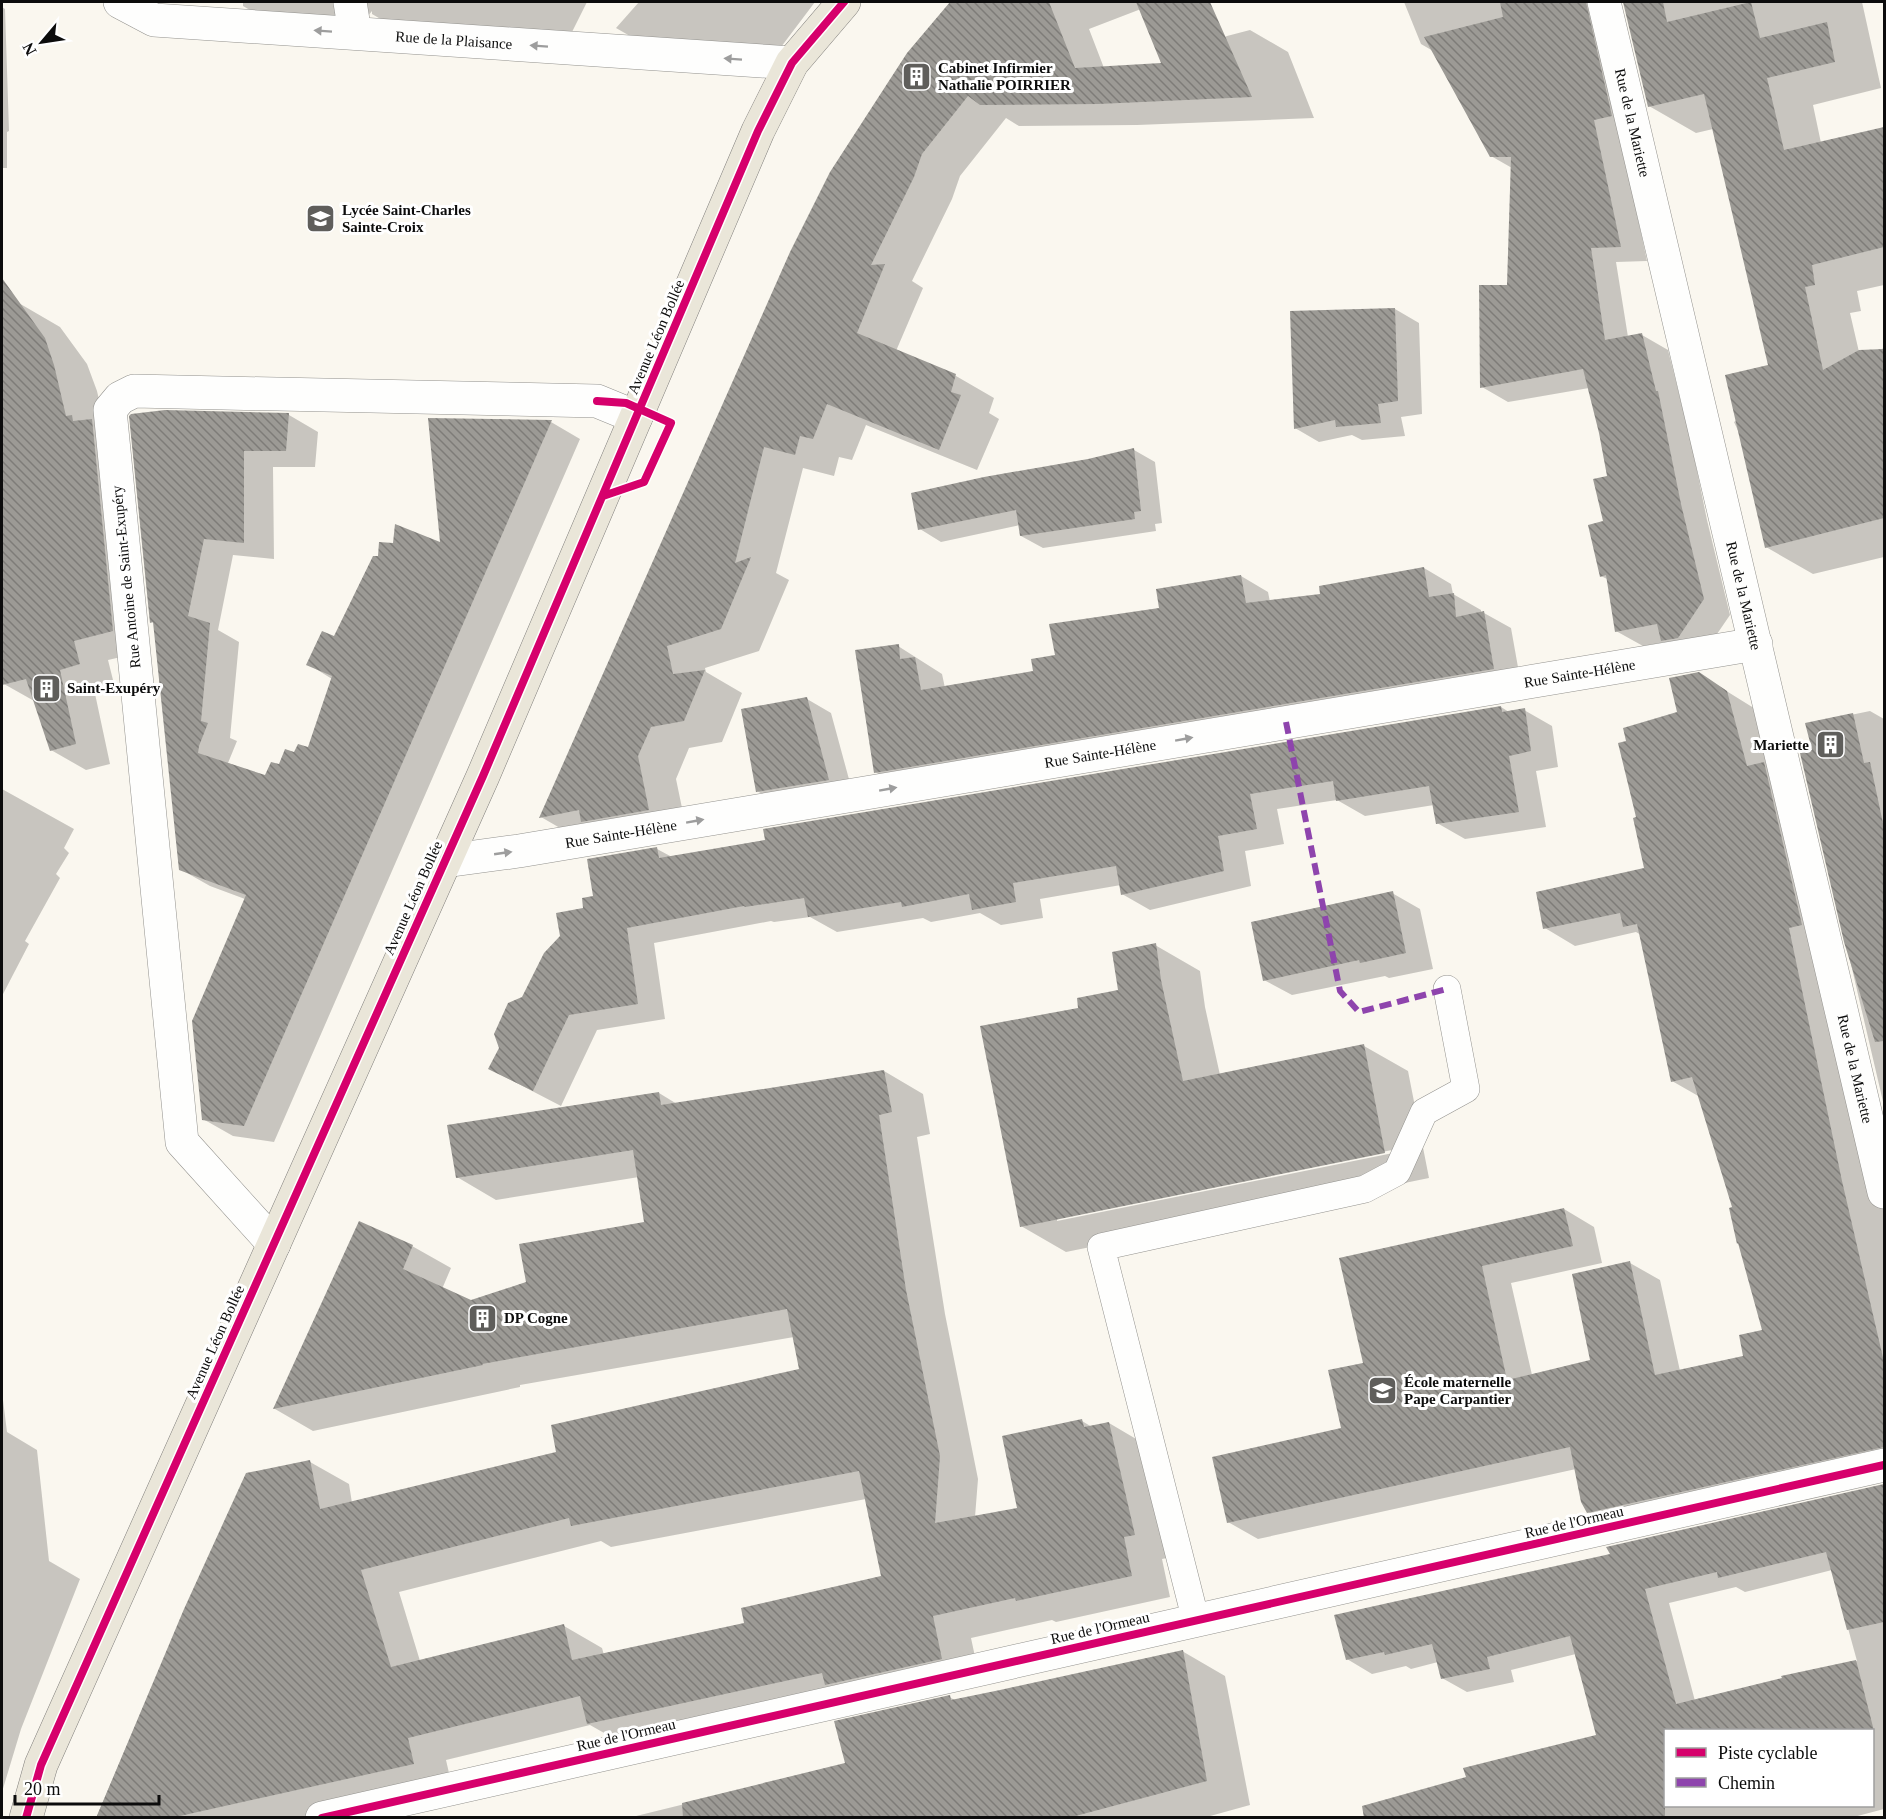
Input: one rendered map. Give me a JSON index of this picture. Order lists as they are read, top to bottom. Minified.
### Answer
{"streets":{"main road":["Avenue Léon Bollée"],"street":["Rue de la Plaisance","Rue de la Mariette","Rue Antoine de Saint-Exupéry","Rue Sainte-Hélène","Rue de l'Ormeau"]},"crossings":[["Rue de la Plaisance","Avenue Léon Bollée"],["Rue de la Mariette","Rue Sainte-Hélène"],["Avenue Léon Bollée","Rue Antoine de Saint-Exupéry"],["Avenue Léon Bollée","Rue Sainte-Hélène"]],"one_way":["Rue de la Plaisance","Rue Sainte-Hélène"],"places":{"building":["Cabinet Infirmier Nathalie POIRRIER","Saint-Exupéry","Mariette","DP Cogne"],"school or university":["Lycée Saint-Charles Sainte-Croix","École maternelle Pape Carpantier"]},"legend":["Piste cyclable","Chemin"],"scale_bar":"20 m","north":"bottom left"}
